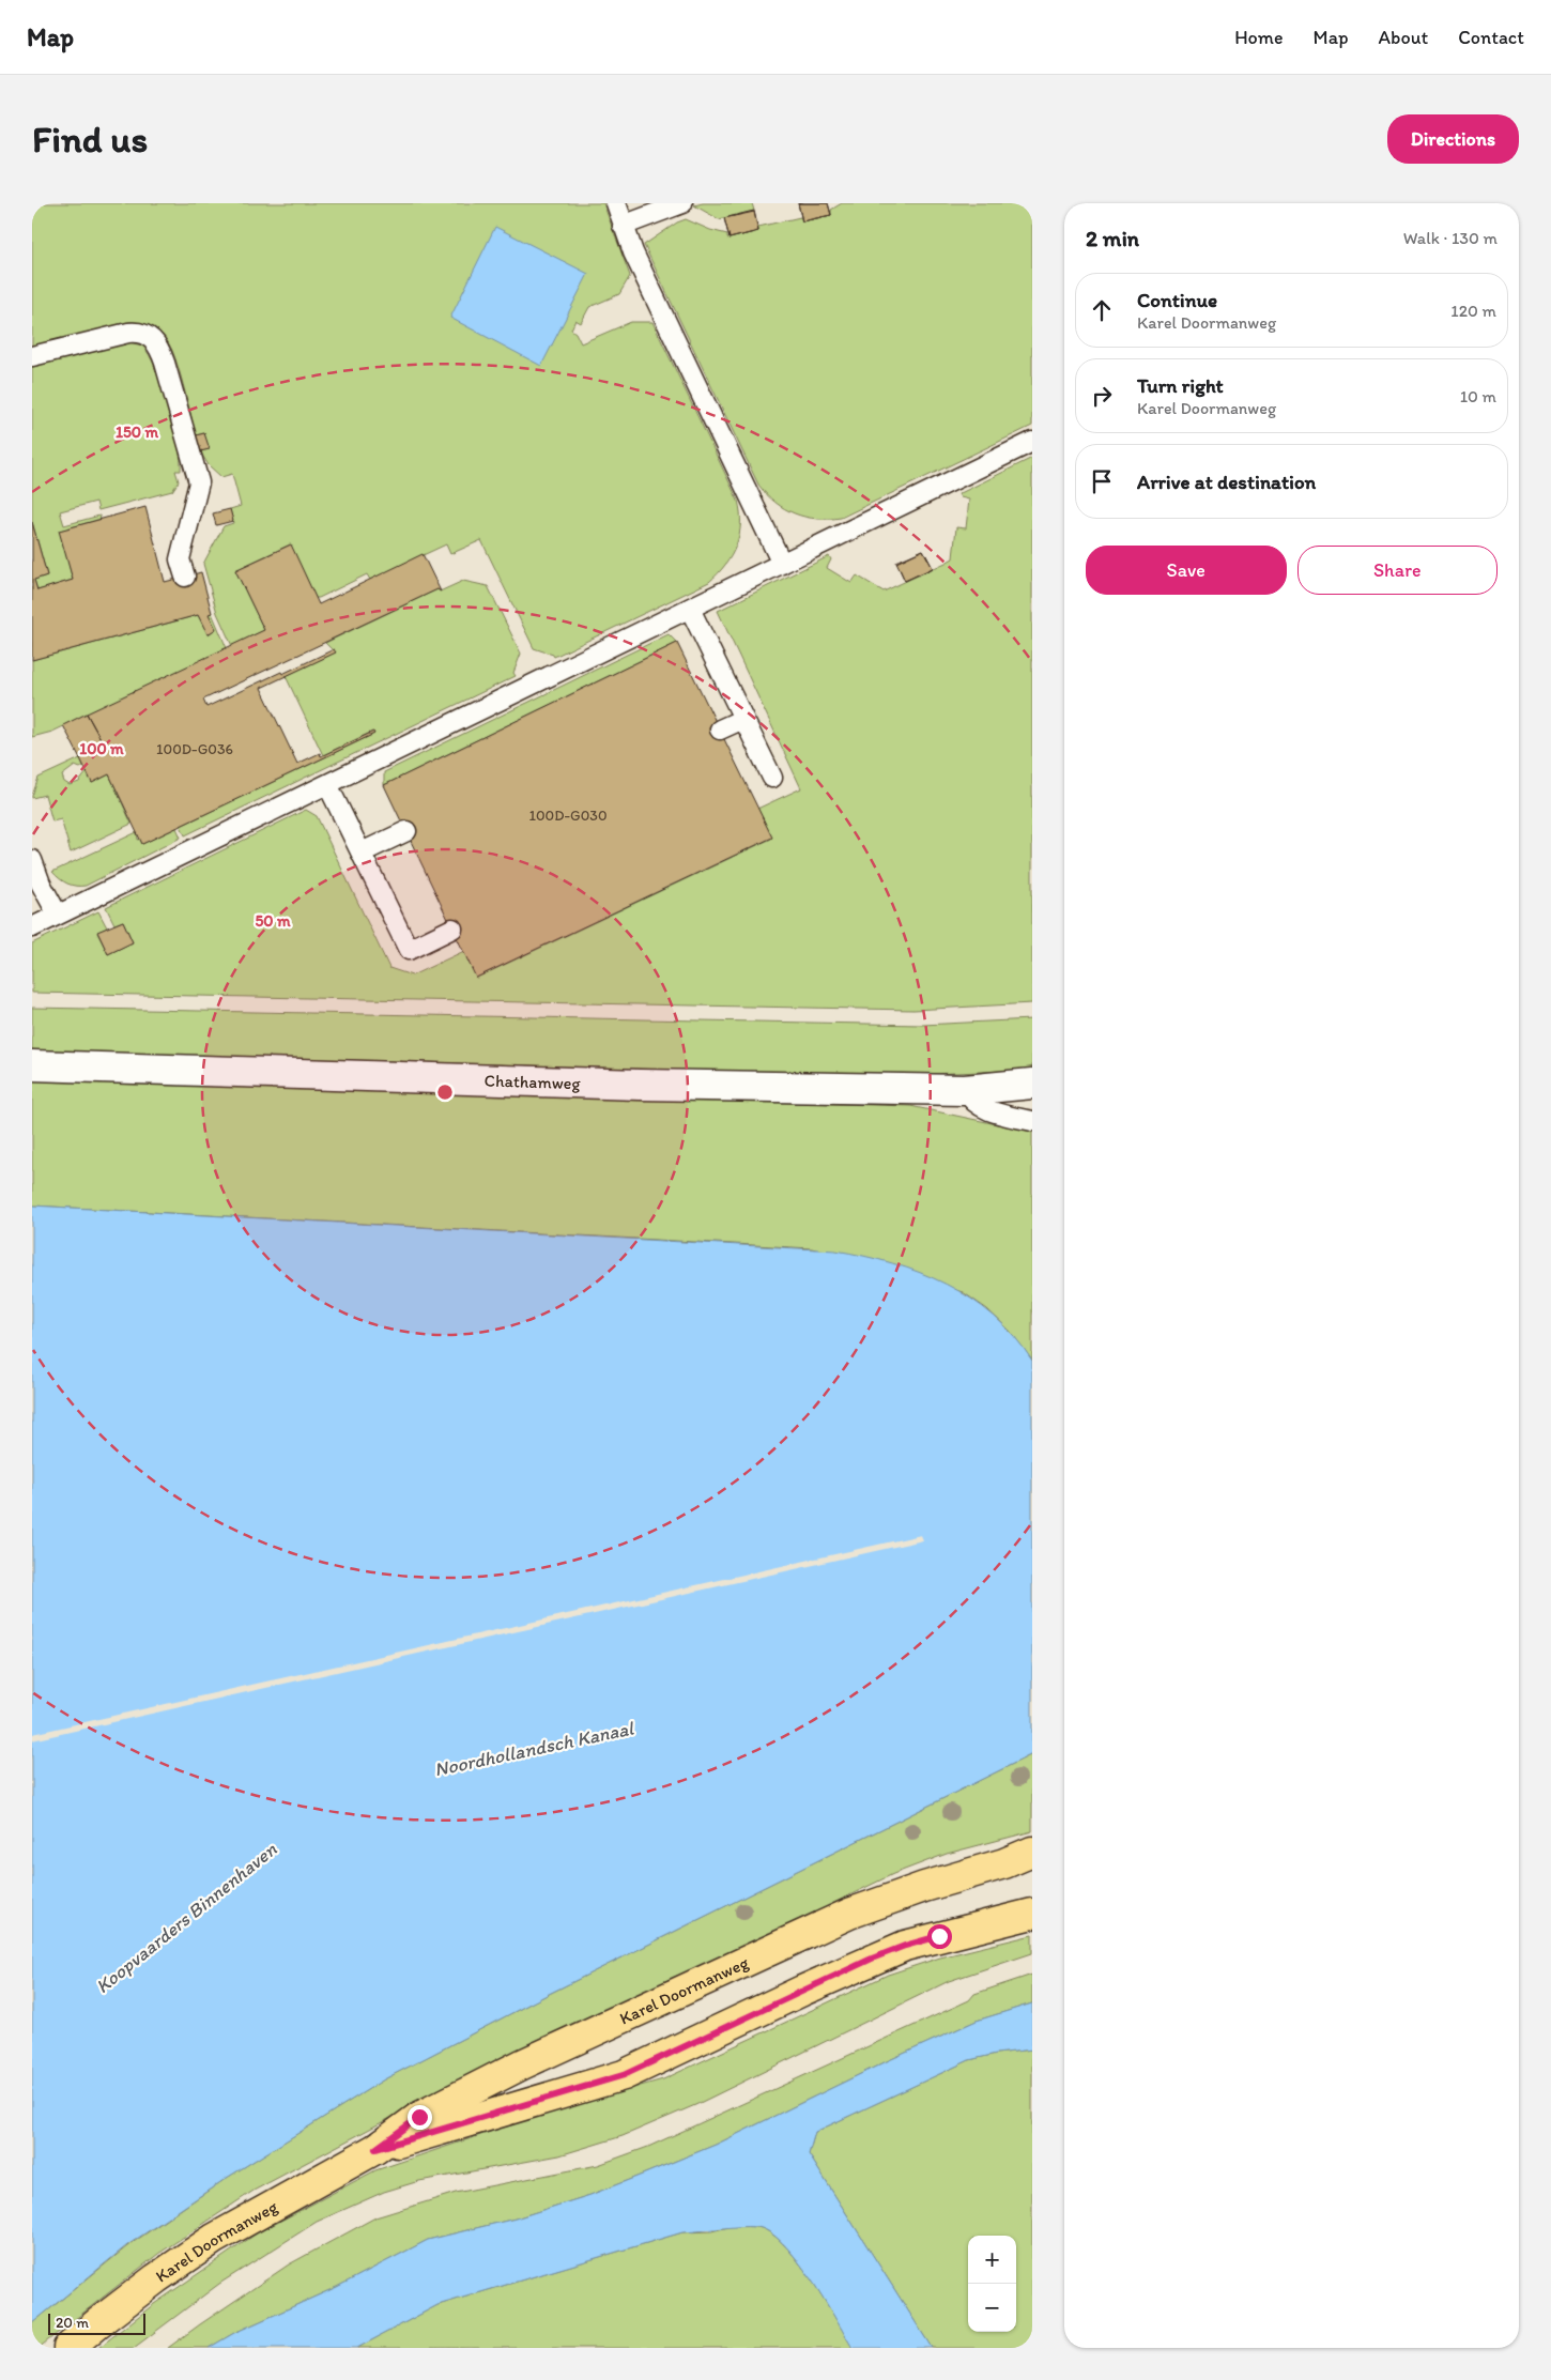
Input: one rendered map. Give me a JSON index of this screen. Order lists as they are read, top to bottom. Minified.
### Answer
{"streets":{"main road":["Karel Doormanweg"],"street":["Chathamweg"]},"water":["Noordhollandsch Kanaal","Koopvaarders Binnenhaven"],"house_numbers":["100D-G036","100D-G030"],"scale_bar":"20 m","page":{"header":"Map","nav":["Home","Map","About","Contact"],"buttons":["Directions",["Save","Share"]],"title":"Find us","heading":["2 min","Walk · 130 m"],"list":[["Continue","Karel Doormanweg","120 m"],["Turn right","Karel Doormanweg","10 m"],"Arrive at destination"],"map_buttons":["+","−"],"scale":"20 m"},"rings":["150 m","100 m","50 m"]}
